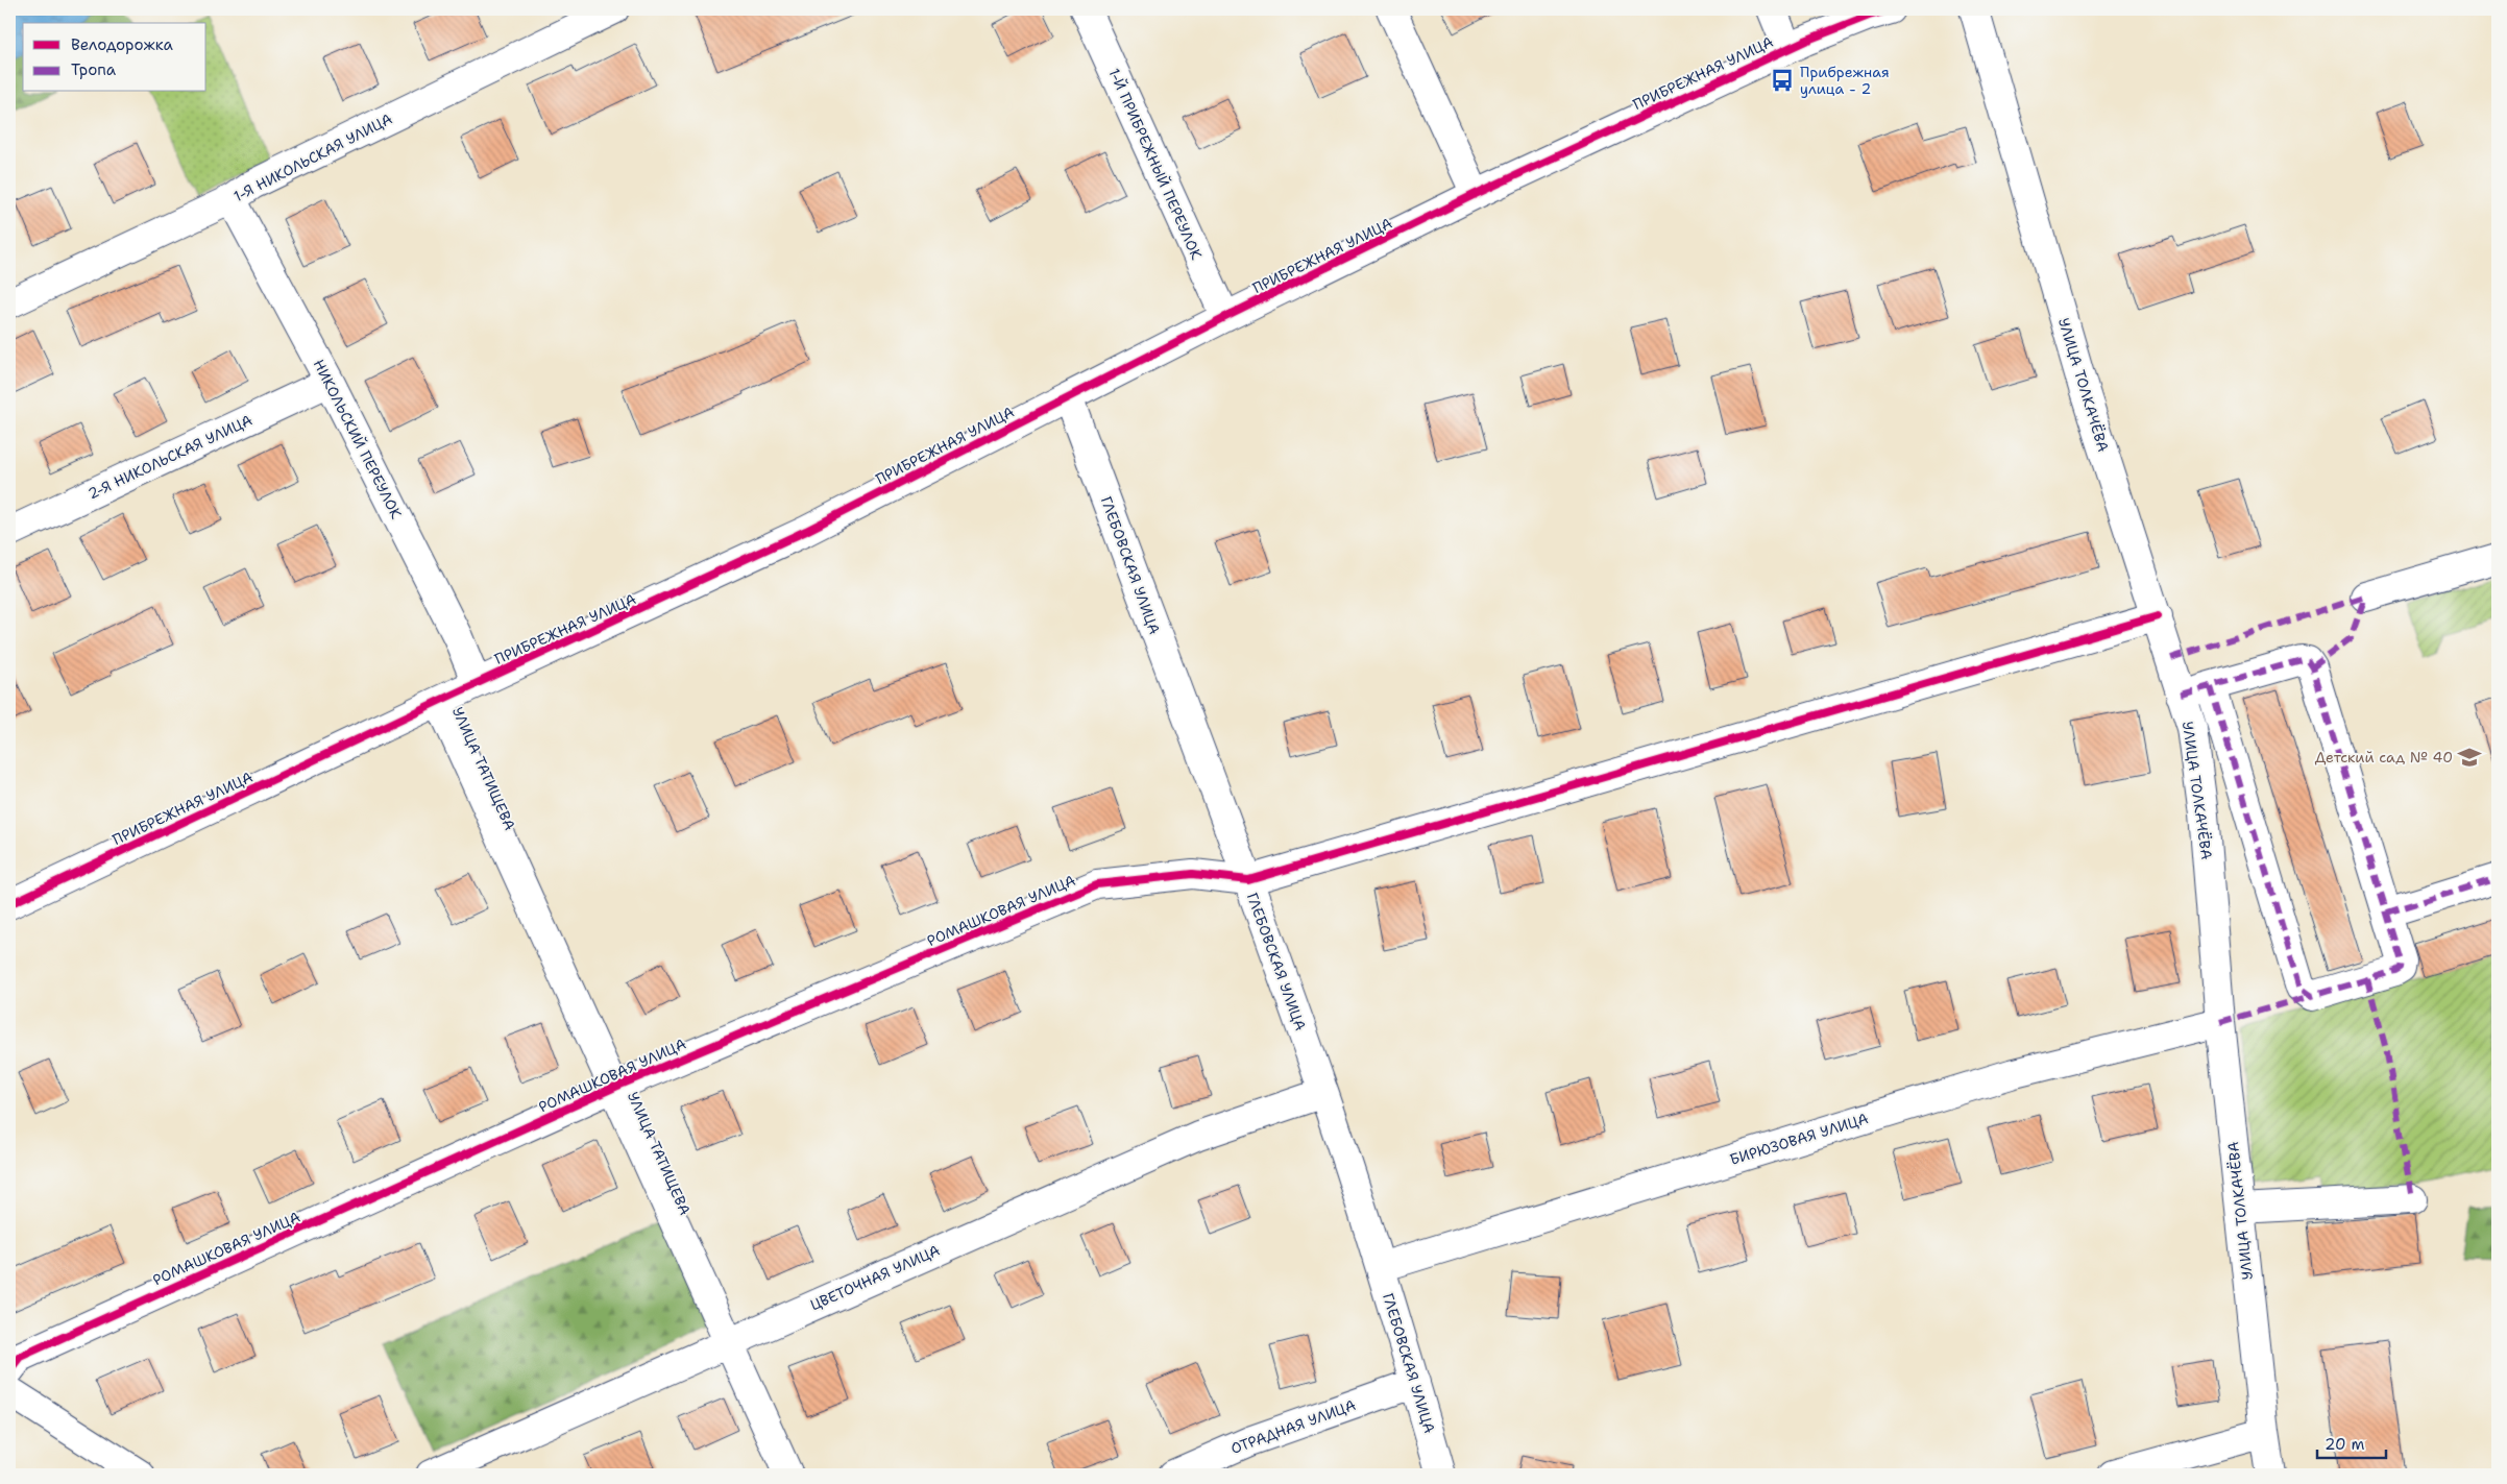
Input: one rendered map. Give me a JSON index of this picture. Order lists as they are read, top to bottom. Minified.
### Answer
{"streets":{"street":["ПРИБРЕЖНАЯ УЛИЦА","1-Я НИКОЛЬСКАЯ УЛИЦА","1-Й ПРИБРЕЖНЫЙ ПЕРЕУЛОК","УЛИЦА ТОЛКАЧЁВА","НИКОЛЬСКИЙ ПЕРЕУЛОК","2-Я НИКОЛЬСКАЯ УЛИЦА","ГЛЕБОВСКАЯ УЛИЦА","УЛИЦА ТАТИЩЕВА","РОМАШКОВАЯ УЛИЦА","БИРЮЗОВАЯ УЛИЦА","ЦВЕТОЧНАЯ УЛИЦА","ОТРАДНАЯ УЛИЦА"]},"crossings":[["ПРИБРЕЖНАЯ УЛИЦА","1-Й ПРИБРЕЖНЫЙ ПЕРЕУЛОК"],["ПРИБРЕЖНАЯ УЛИЦА","НИКОЛЬСКИЙ ПЕРЕУЛОК"],["ПРИБРЕЖНАЯ УЛИЦА","ГЛЕБОВСКАЯ УЛИЦА"],["ПРИБРЕЖНАЯ УЛИЦА","УЛИЦА ТАТИЩЕВА"],["1-Я НИКОЛЬСКАЯ УЛИЦА","НИКОЛЬСКИЙ ПЕРЕУЛОК"],["УЛИЦА ТОЛКАЧЁВА","БИРЮЗОВАЯ УЛИЦА"],["НИКОЛЬСКИЙ ПЕРЕУЛОК","2-Я НИКОЛЬСКАЯ УЛИЦА"],["ГЛЕБОВСКАЯ УЛИЦА","РОМАШКОВАЯ УЛИЦА"],["ГЛЕБОВСКАЯ УЛИЦА","БИРЮЗОВАЯ УЛИЦА"],["ГЛЕБОВСКАЯ УЛИЦА","ЦВЕТОЧНАЯ УЛИЦА"],["ГЛЕБОВСКАЯ УЛИЦА","ОТРАДНАЯ УЛИЦА"],["УЛИЦА ТАТИЩЕВА","РОМАШКОВАЯ УЛИЦА"],["УЛИЦА ТАТИЩЕВА","ЦВЕТОЧНАЯ УЛИЦА"]],"places":{"bus stop":["Прибрежная улица - 2"],"school or university":["Детский сад № 40"]},"legend":["Велодорожка","Тропа"],"scale_bar":"20 m"}
